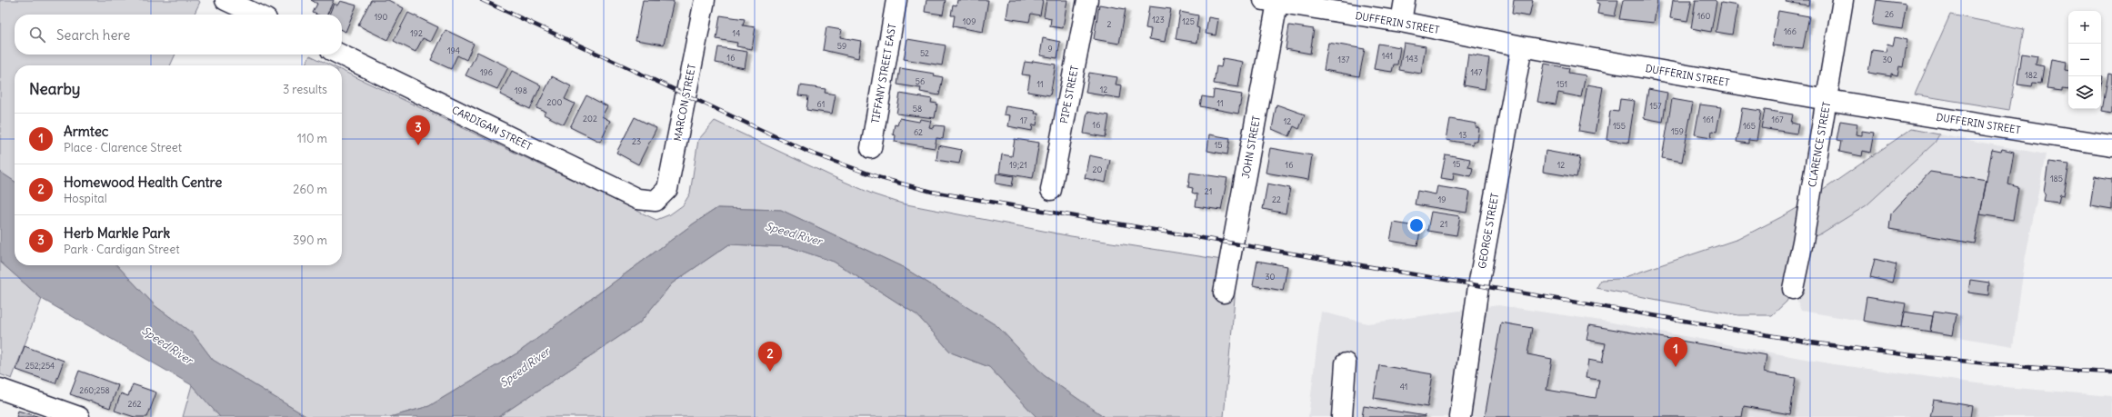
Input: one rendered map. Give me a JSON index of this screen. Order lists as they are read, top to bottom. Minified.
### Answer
{"streets":{"street":["DUFFERIN STREET","TIFFANY STREET EAST","PIPE STREET","MARCON STREET","CARDIGAN STREET","CLARENCE STREET","JOHN STREET","GEORGE STREET"]},"crossings":[["DUFFERIN STREET","CLARENCE STREET"],["DUFFERIN STREET","JOHN STREET"],["DUFFERIN STREET","GEORGE STREET"],["MARCON STREET","CARDIGAN STREET"]],"water":["Speed River"],"house_numbers":["26","160","190","123","109","125","2","166","192","14","59","9","194","52","141","16","143","137","30","196","147","182","56","11","151","12","198","200","11","61","157","58","202","161","167","17","12","16","155","165","159","62","13","23","15","15","19;21","16","12","20","185","21","22","19","21","30","252;254","41","260;258","262"],"page":{"map_buttons":["+","−"],"search":"Search here","heading":["Nearby","3 results"],"list":[{"mark":"1","name":"Armtec","note":"Place · Clarence Street","value":"110 m"},{"mark":"2","name":"Homewood Health Centre","note":"Hospital","value":"260 m"},{"mark":"3","name":"Herb Markle Park","note":"Park · Cardigan Street","value":"390 m"}],"pins":["3","1","2"]}}
